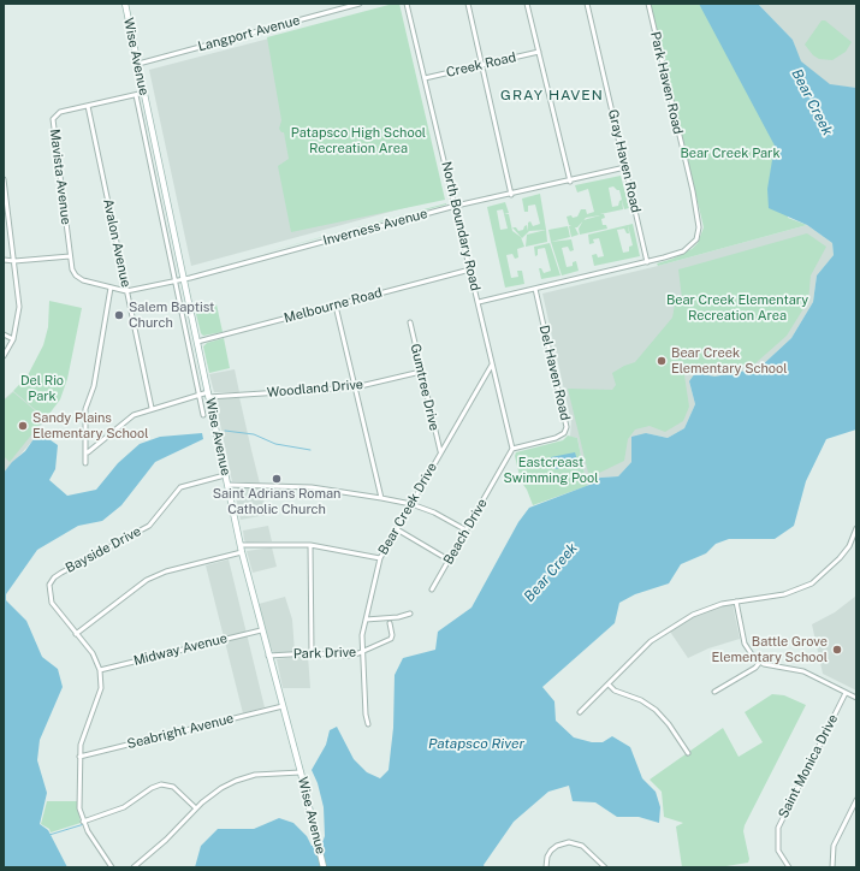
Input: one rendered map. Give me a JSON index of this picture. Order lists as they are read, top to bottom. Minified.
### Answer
{"streets":{"main road":["Wise Avenue"],"street":["Langport Avenue","Creek Road","Park Haven Road","Gray Haven Road","Mavista Avenue","North Boundary Road","Inverness Avenue","Avalon Avenue","Melbourne Road","Del Haven Road","Gumtree Drive","Woodland Drive","Bear Creek Drive","Beach Drive","Bayside Drive","Midway Avenue","Park Drive","Seabright Avenue","Saint Monica Drive"]},"crossings":[["Langport Avenue","Wise Avenue"],["Wise Avenue","Mavista Avenue"],["Wise Avenue","Inverness Avenue"],["Wise Avenue","Melbourne Road"],["Wise Avenue","Woodland Drive"],["Wise Avenue","Bayside Drive"],["Wise Avenue","Midway Avenue"],["Wise Avenue","Park Drive"],["Wise Avenue","Seabright Avenue"],["Creek Road","North Boundary Road"],["Park Haven Road","Gray Haven Road"],["Gray Haven Road","Inverness Avenue"],["Mavista Avenue","Inverness Avenue"],["Mavista Avenue","Avalon Avenue"],["North Boundary Road","Inverness Avenue"],["North Boundary Road","Melbourne Road"],["North Boundary Road","Del Haven Road"],["North Boundary Road","Bear Creek Drive"],["North Boundary Road","Beach Drive"],["Inverness Avenue","Avalon Avenue"],["Avalon Avenue","Woodland Drive"],["Del Haven Road","Beach Drive"],["Gumtree Drive","Woodland Drive"],["Gumtree Drive","Bear Creek Drive"],["Bear Creek Drive","Park Drive"],["Bayside Drive","Midway Avenue"]],"districts":["GRAY HAVEN"],"water":["Bear Creek","Patapsco River"],"parks":["Patapsco High School Recreation Area","Bear Creek Park","Bear Creek Elementary Recreation Area","Del Rio Park","Eastcreast Swimming Pool"],"places":["Salem Baptist Church","Bear Creek Elementary School","Sandy Plains Elementary School","Saint Adrians Roman Catholic Church","Battle Grove Elementary School"]}
